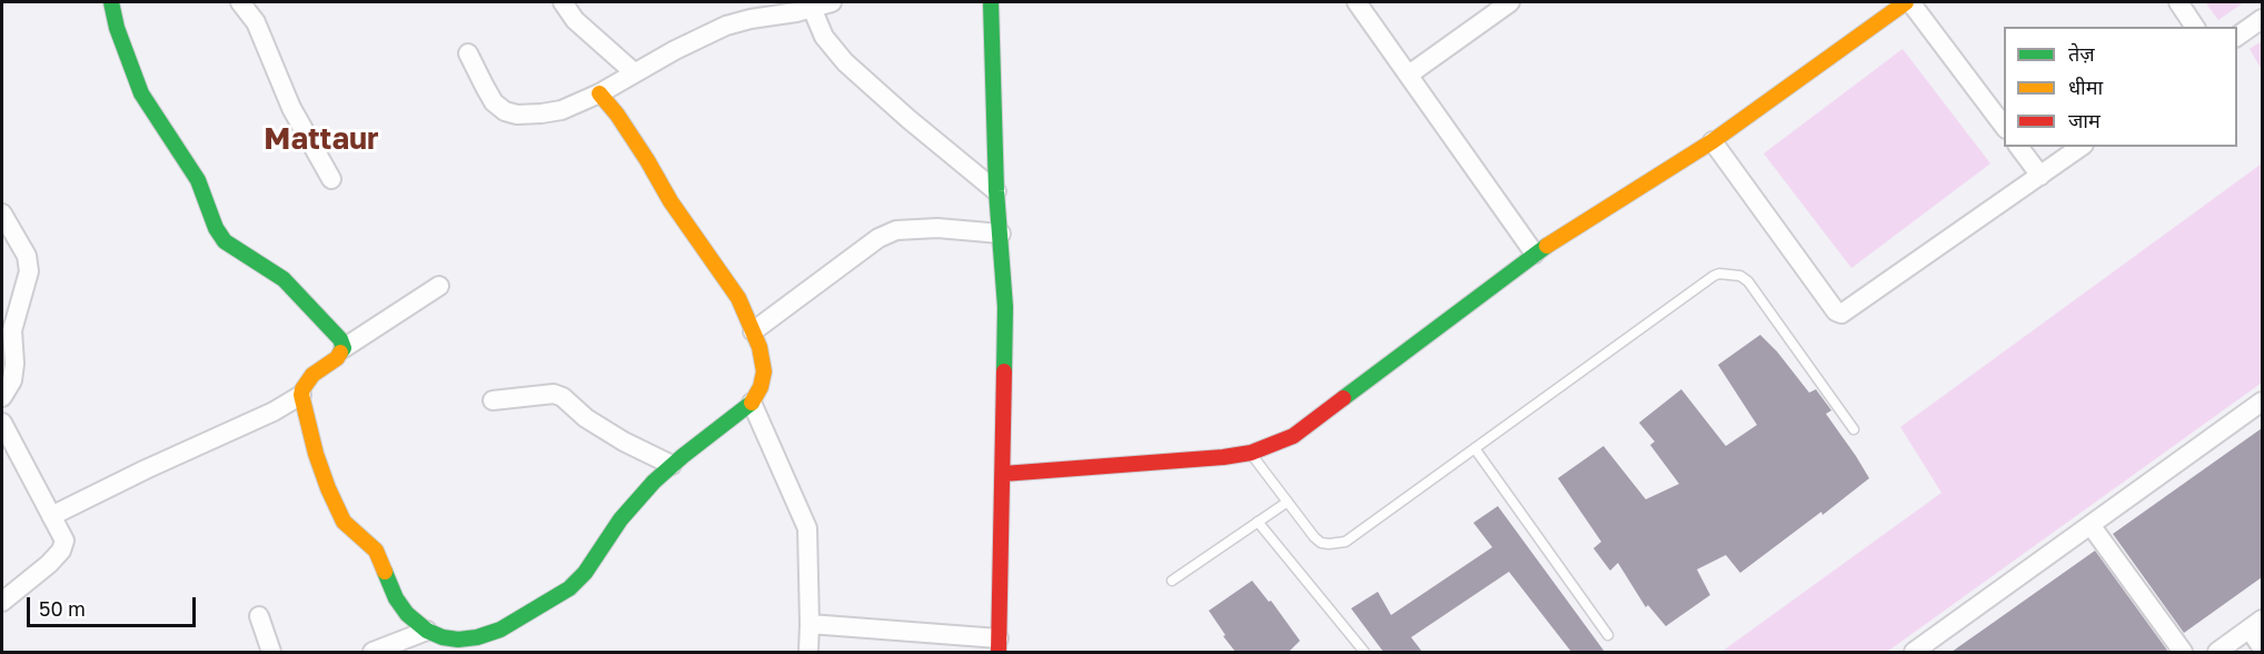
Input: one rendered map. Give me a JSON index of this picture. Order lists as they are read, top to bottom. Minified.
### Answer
{"districts":["Mattaur"],"legend":["तेज़","धीमा","जाम"],"scale_bar":"50 m"}
